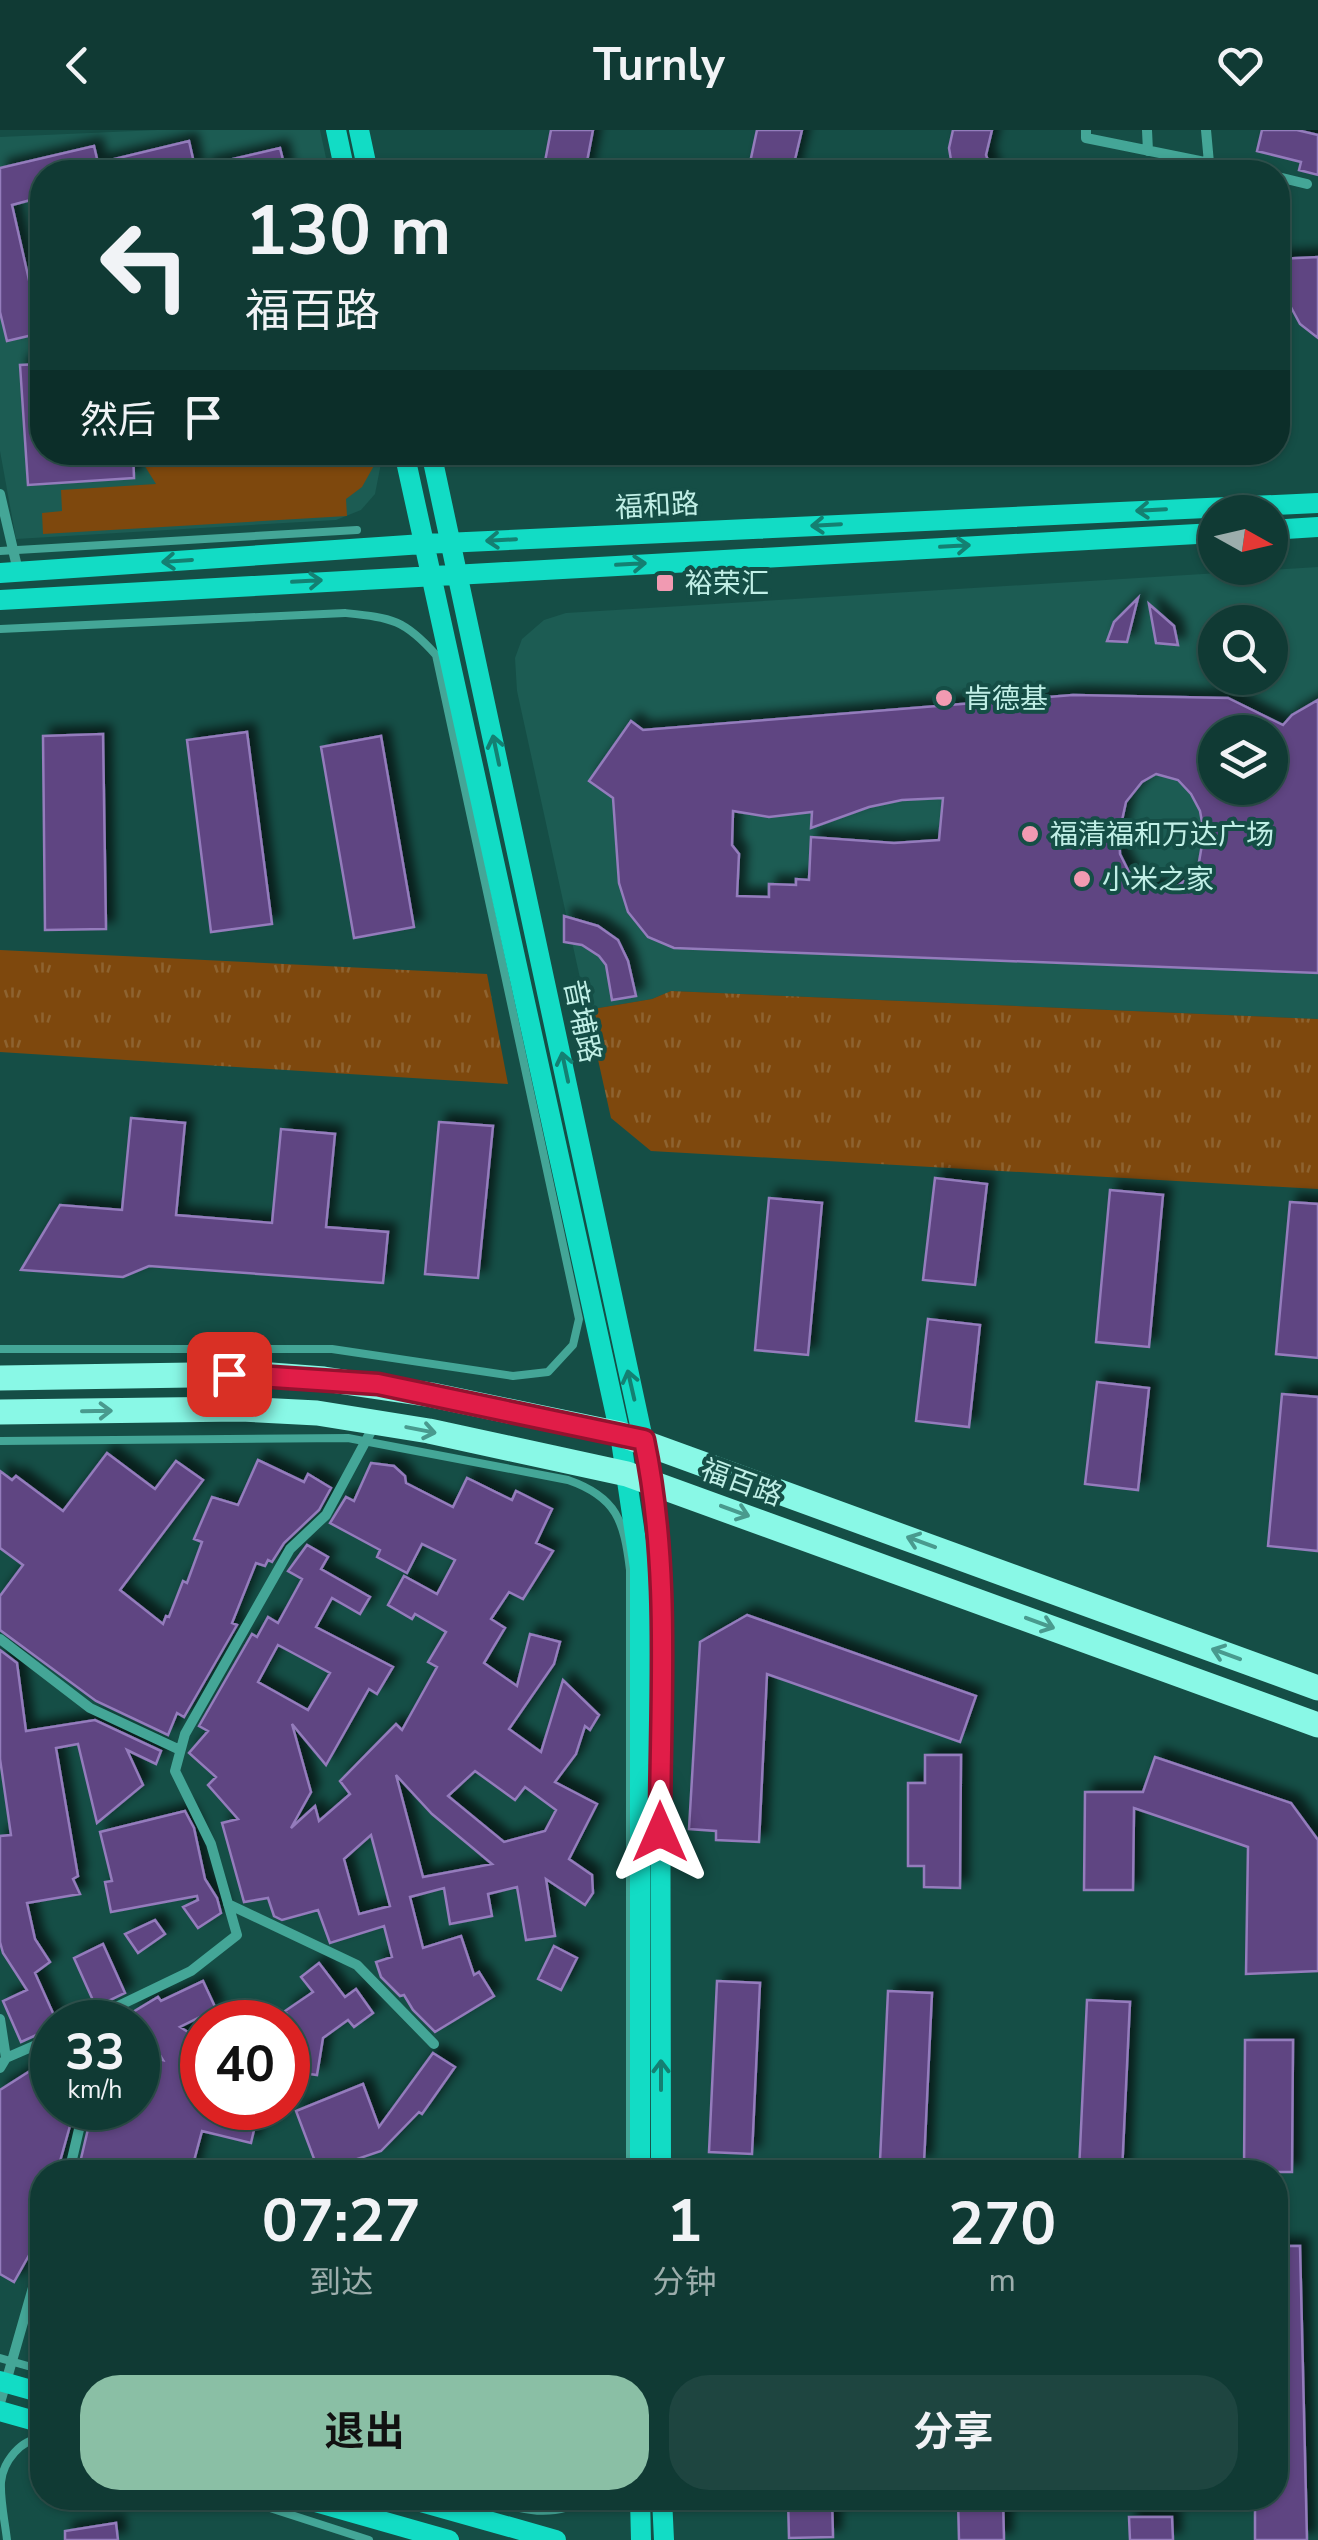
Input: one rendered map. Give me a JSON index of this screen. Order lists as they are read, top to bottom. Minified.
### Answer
{"streets":{"main road":["福百路"],"street":["福和路","音埔路"]},"crossings":[["福和路","音埔路"],["音埔路","福百路"]],"places":{"transit":["裕荣汇"],"other":["肯德基","福清福和万达广场","小米之家"]},"north":"right","page":{"header":"Turnly","turn":["130 m","福百路"],"then":"然后","speed":"33 km/h","limit":"40","eta":["07:27","到达","1","分钟","270","m"],"buttons":["退出","分享"]}}
